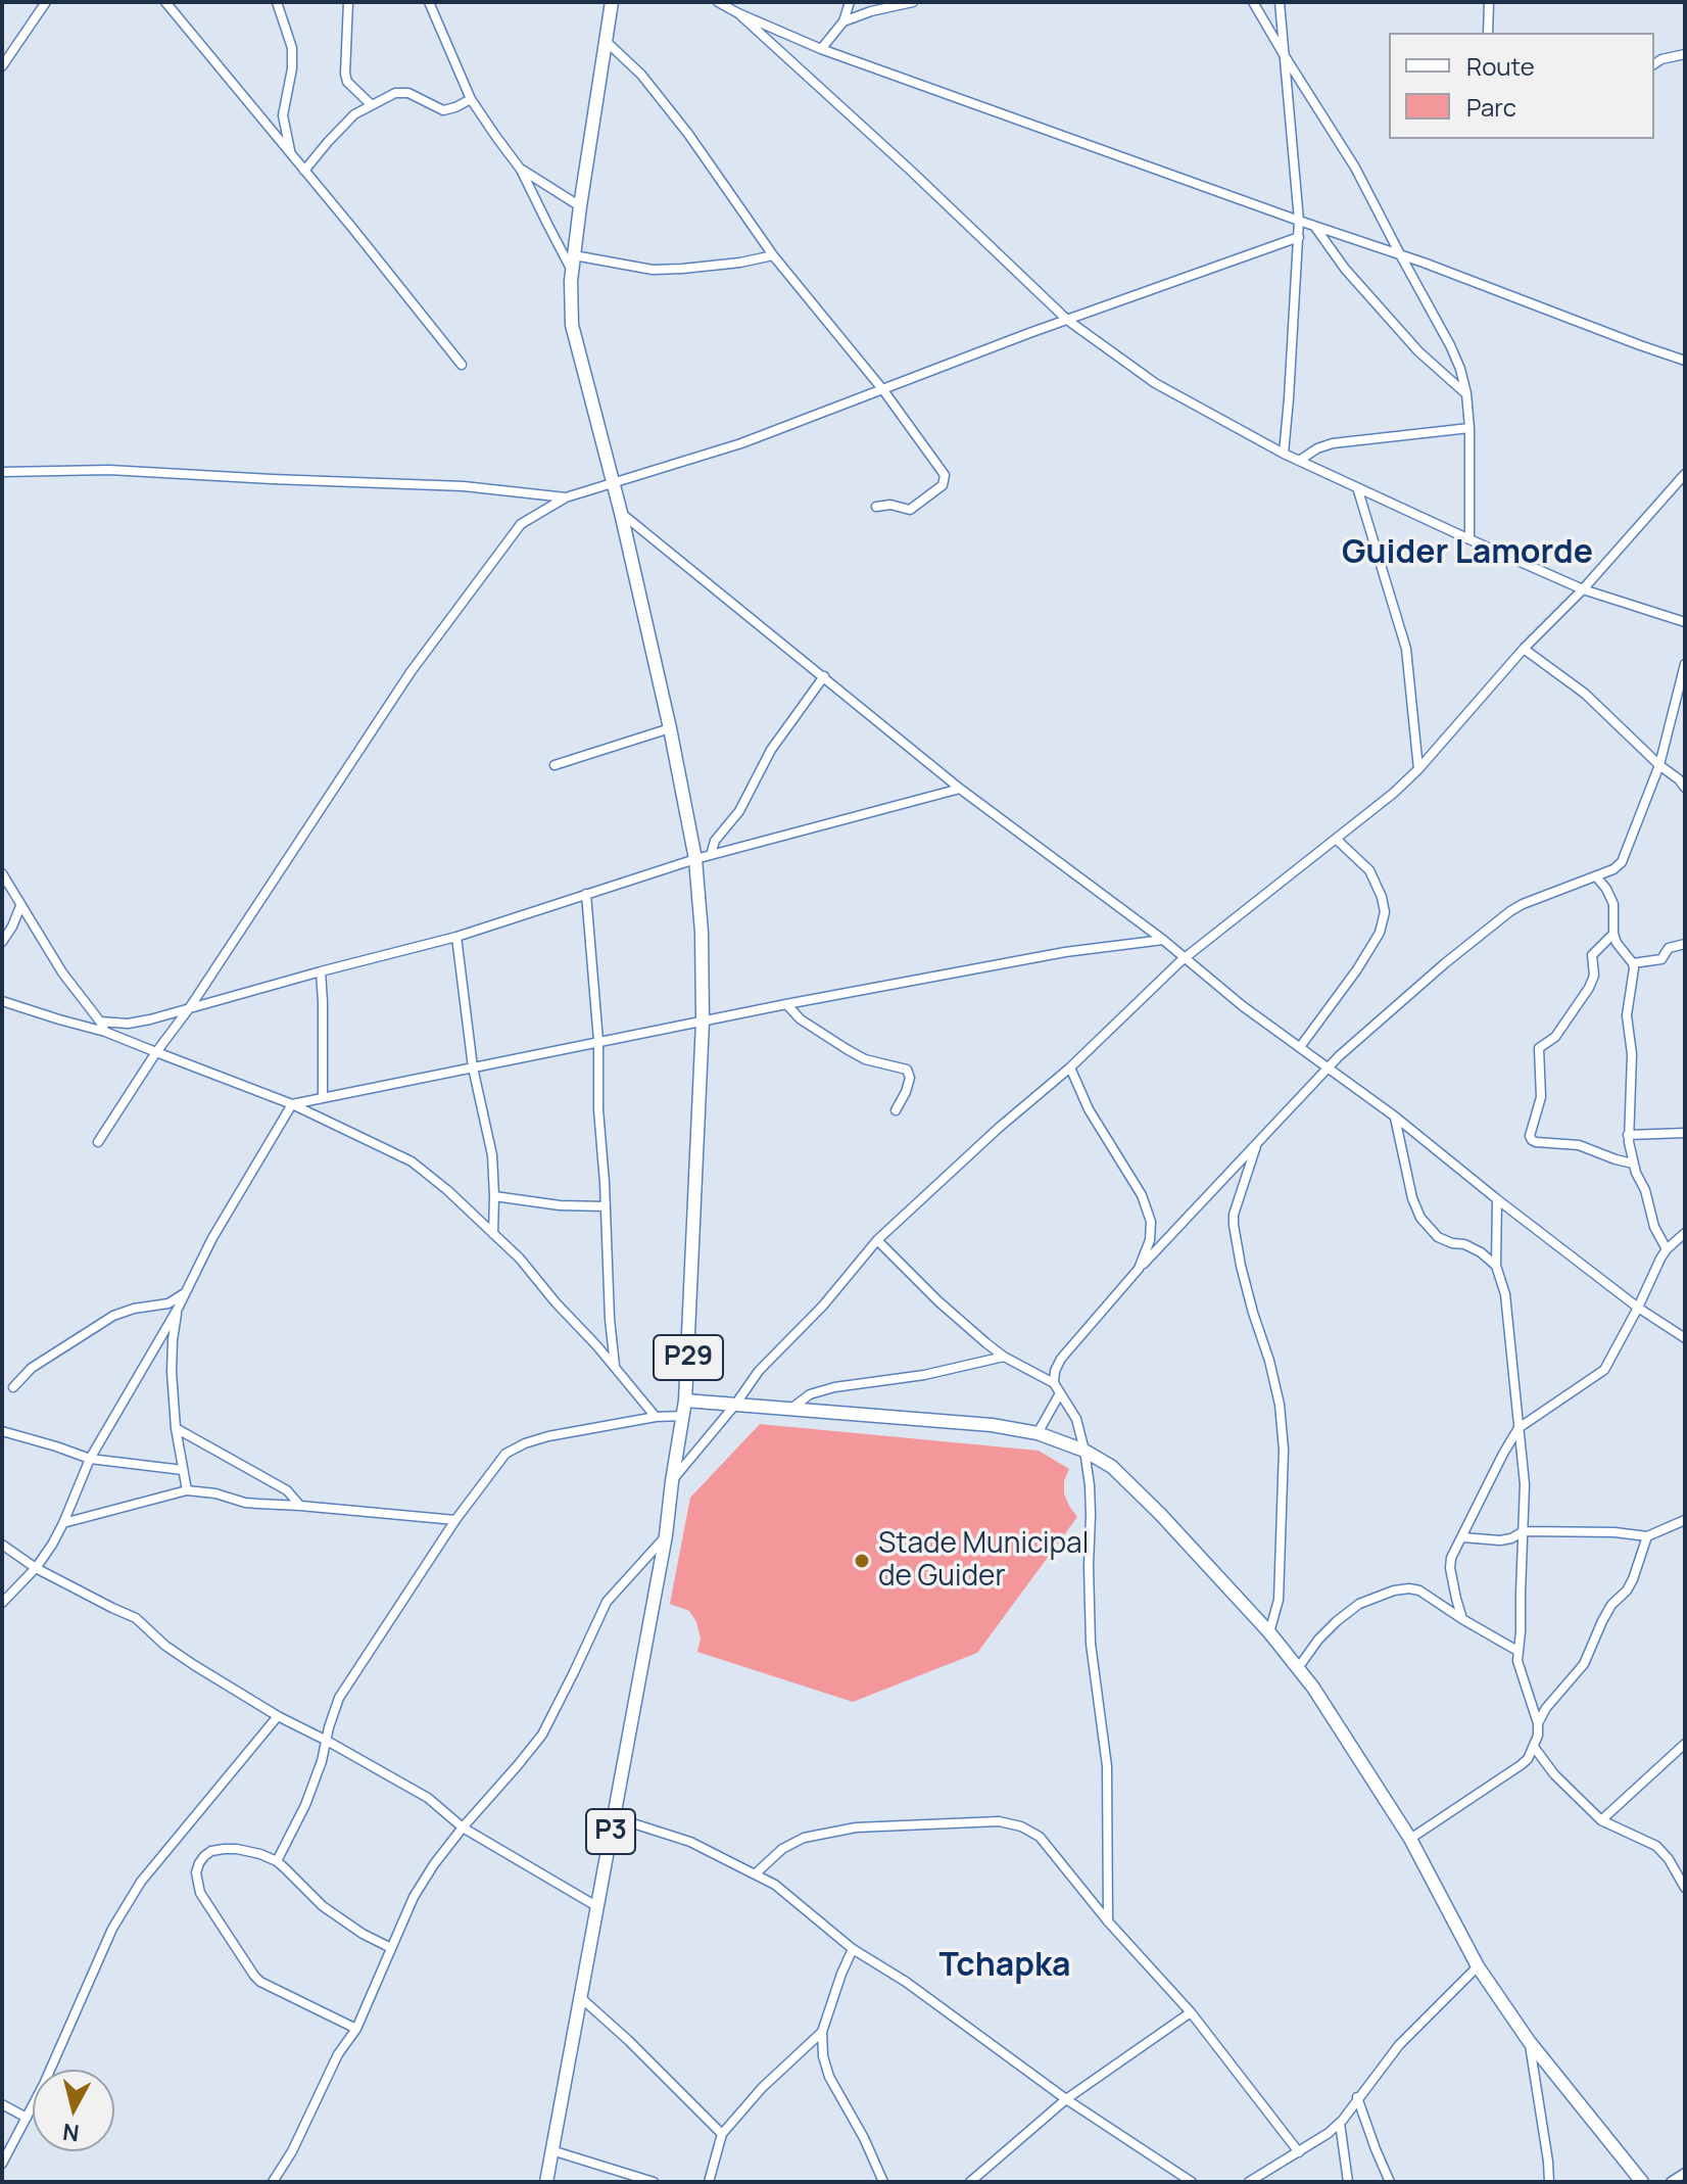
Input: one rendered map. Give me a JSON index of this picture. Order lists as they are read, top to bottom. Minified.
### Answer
{"streets":{"main road":["P29","P3"]},"crossings":[["P29","P3"]],"districts":["Guider Lamorde","Tchapka"],"places":["Stade Municipal de Guider"],"legend":["Route","Parc"],"north":"bottom"}
